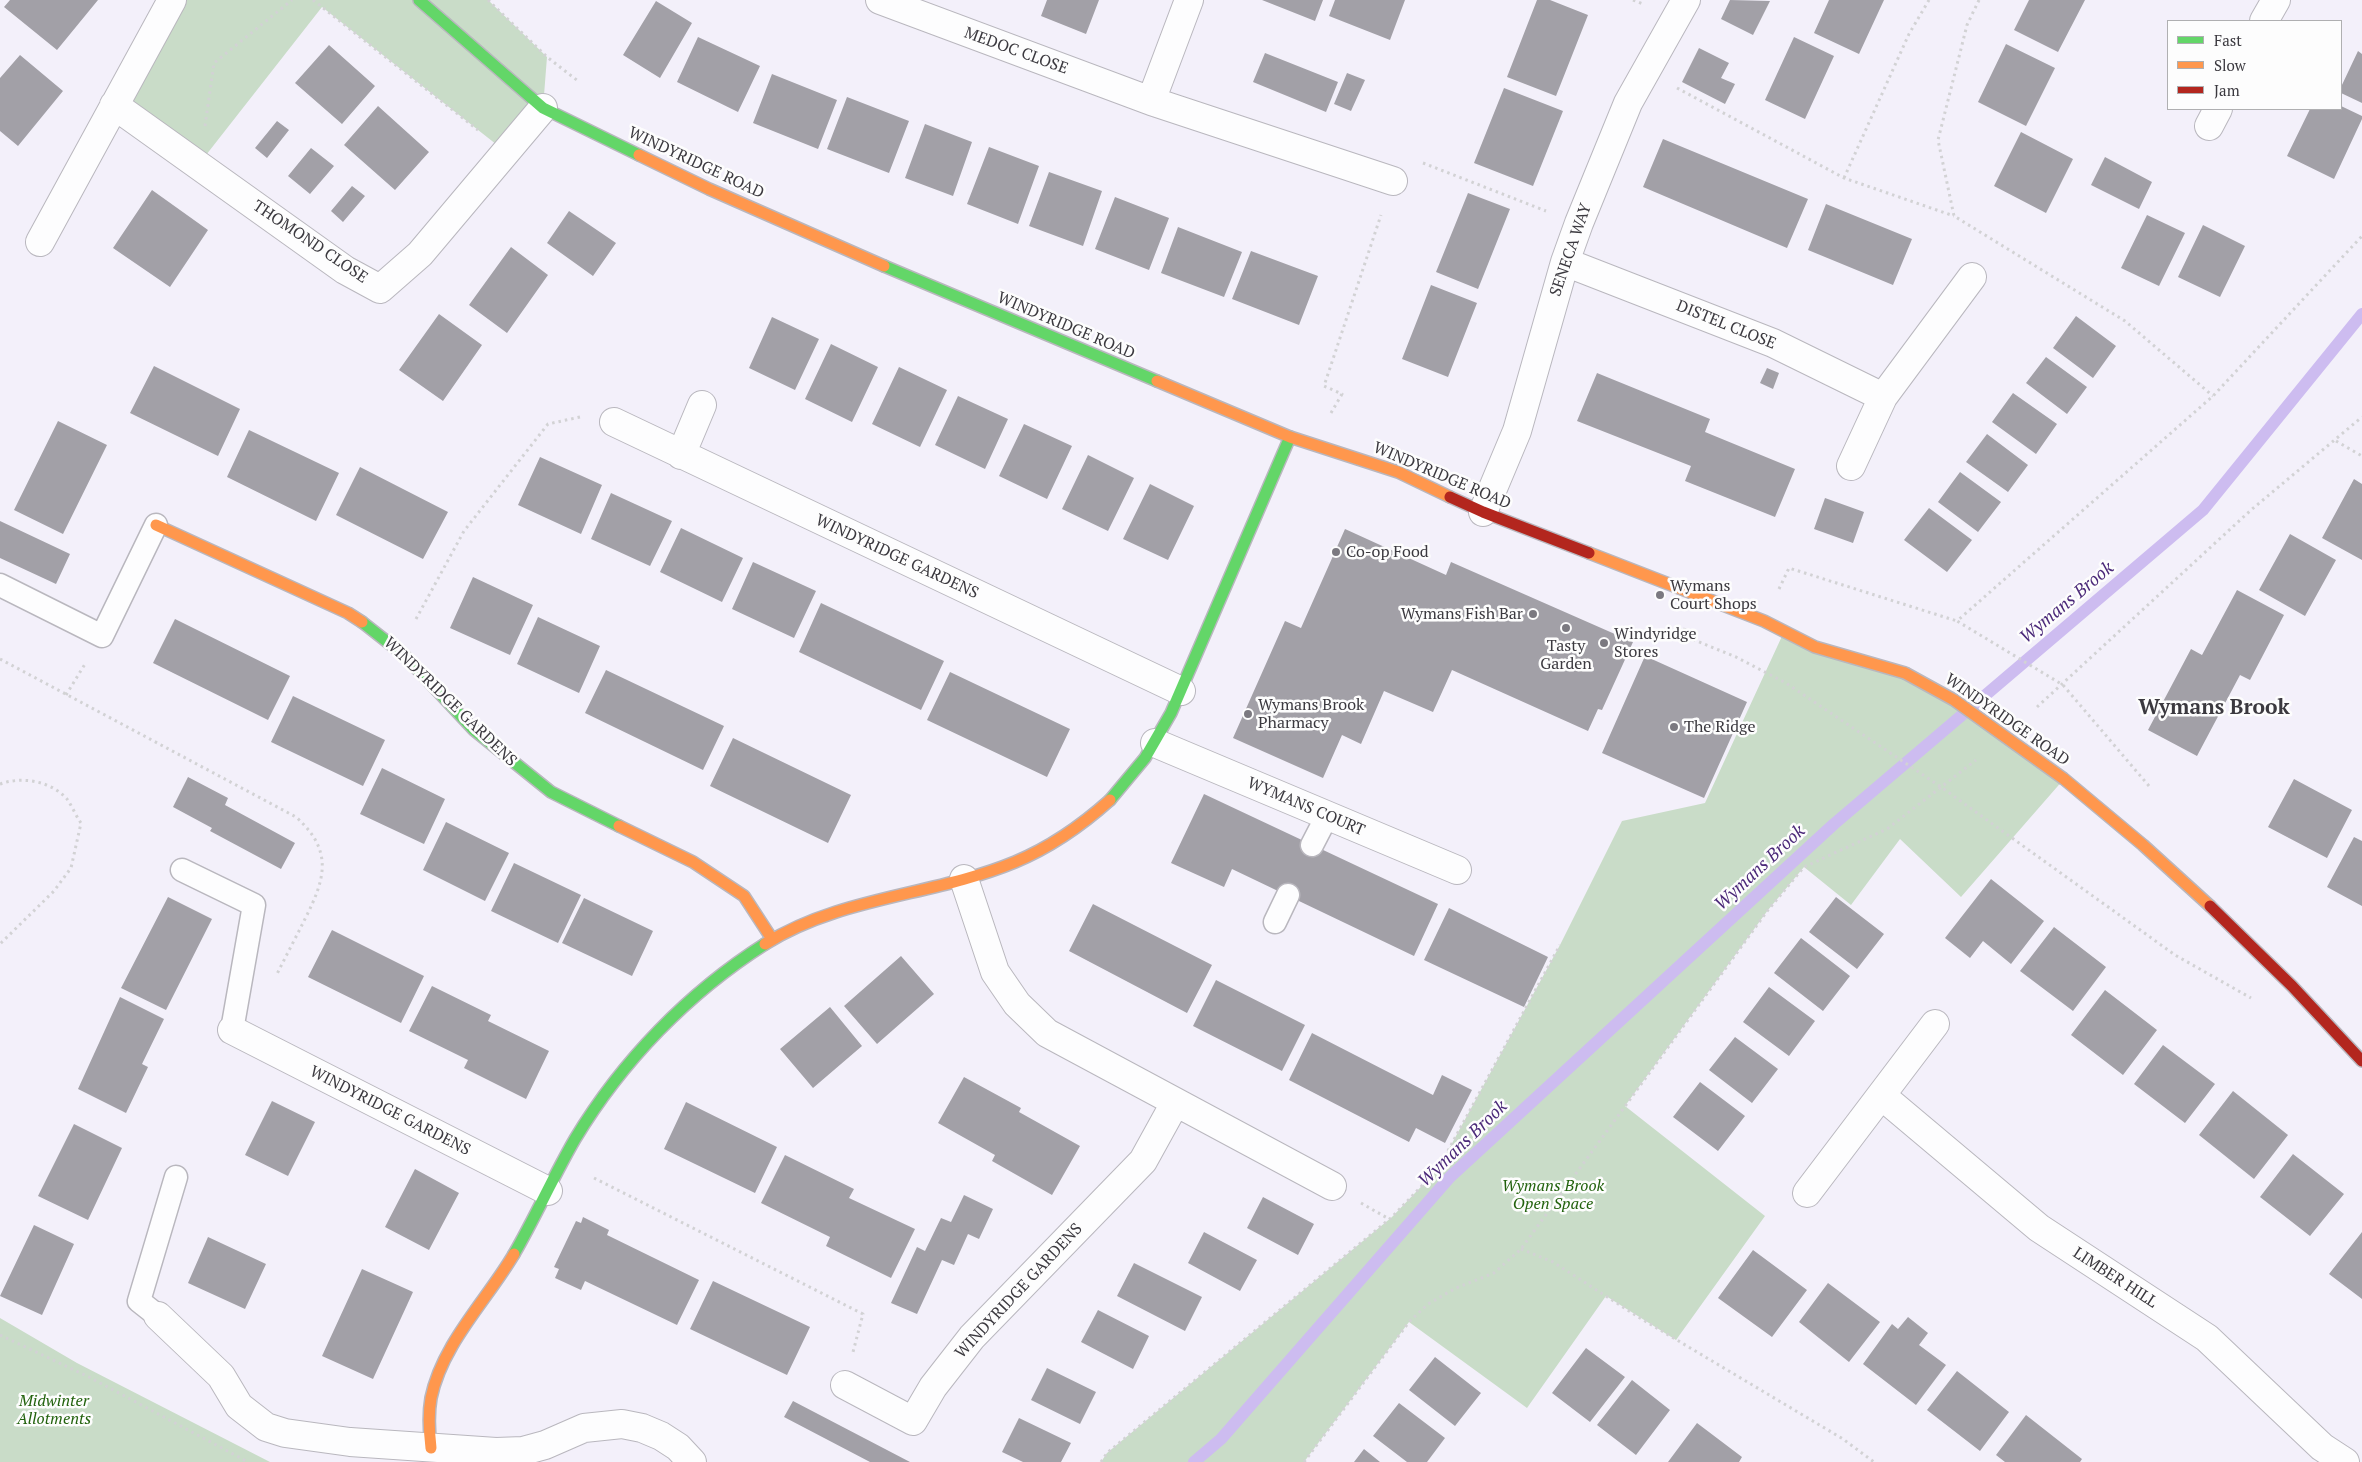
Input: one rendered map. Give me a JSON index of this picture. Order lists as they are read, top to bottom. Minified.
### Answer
{"streets":{"street":["MEDOC CLOSE","WINDYRIDGE ROAD","THOMOND CLOSE","SENECA WAY","DISTEL CLOSE","WINDYRIDGE GARDENS","WYMANS COURT","LIMBER HILL"]},"crossings":[["WINDYRIDGE ROAD","THOMOND CLOSE"],["WINDYRIDGE ROAD","SENECA WAY"],["SENECA WAY","DISTEL CLOSE"]],"districts":["Wymans Brook"],"water":["Wymans Brook"],"parks":["Wymans Brook Open Space","Midwinter Allotments"],"places":["Co-op Food","Wymans Court Shops","Wymans Fish Bar","Tasty Garden","Windyridge Stores","Wymans Brook Pharmacy","The Ridge"],"legend":["Fast","Slow","Jam"]}
